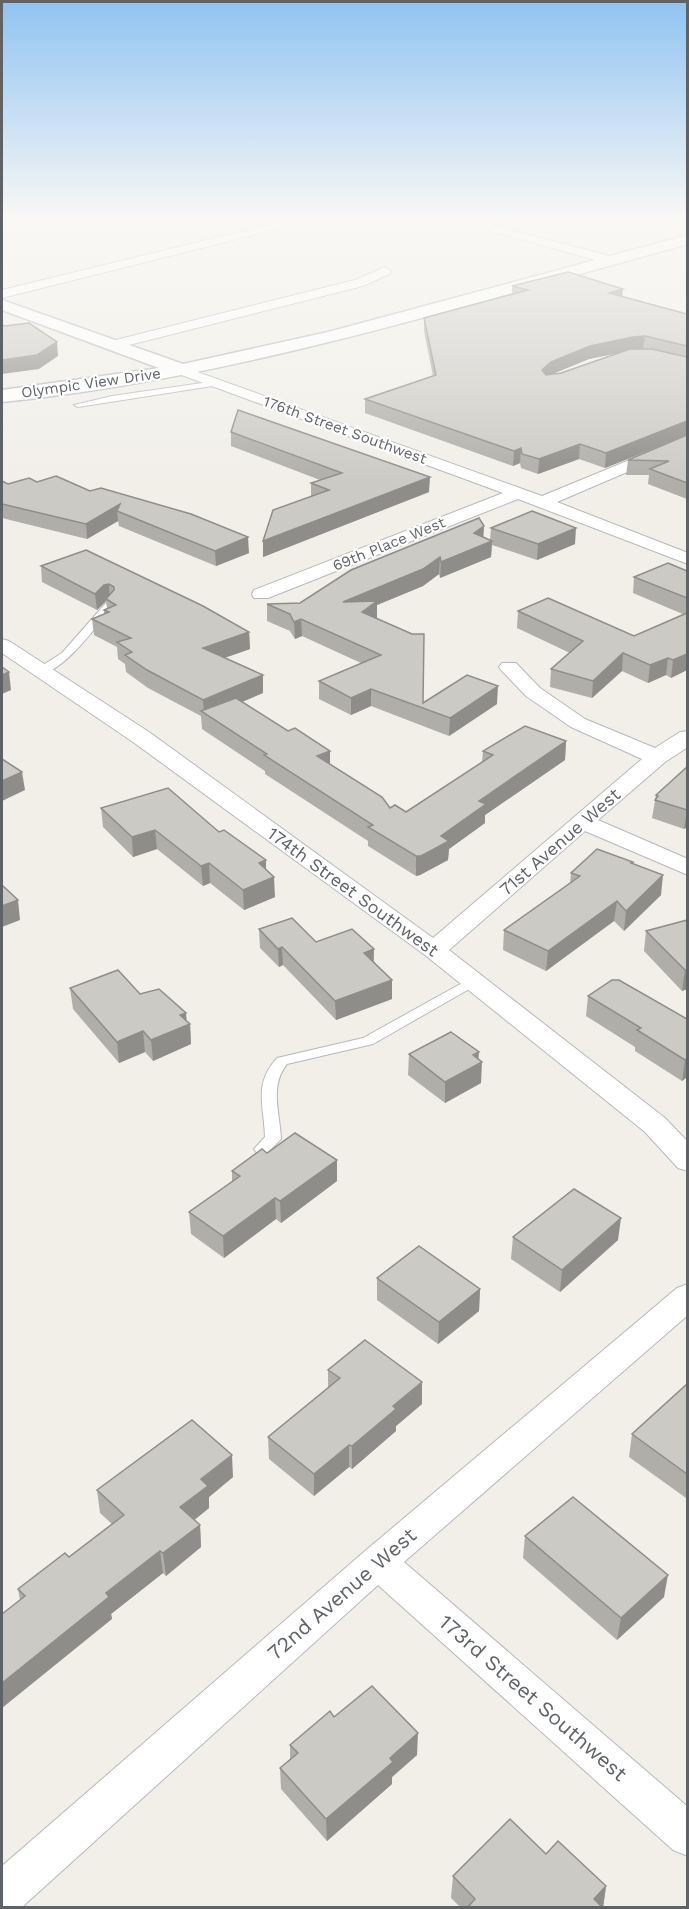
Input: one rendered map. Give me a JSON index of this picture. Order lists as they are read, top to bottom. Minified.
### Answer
{"streets":{"main road":["Olympic View Drive","176th Street Southwest"],"street":["69th Place West","71st Avenue West","174th Street Southwest","72nd Avenue West","173rd Street Southwest"]},"crossings":[["Olympic View Drive","176th Street Southwest"],["176th Street Southwest","69th Place West"],["71st Avenue West","174th Street Southwest"],["72nd Avenue West","173rd Street Southwest"]]}
